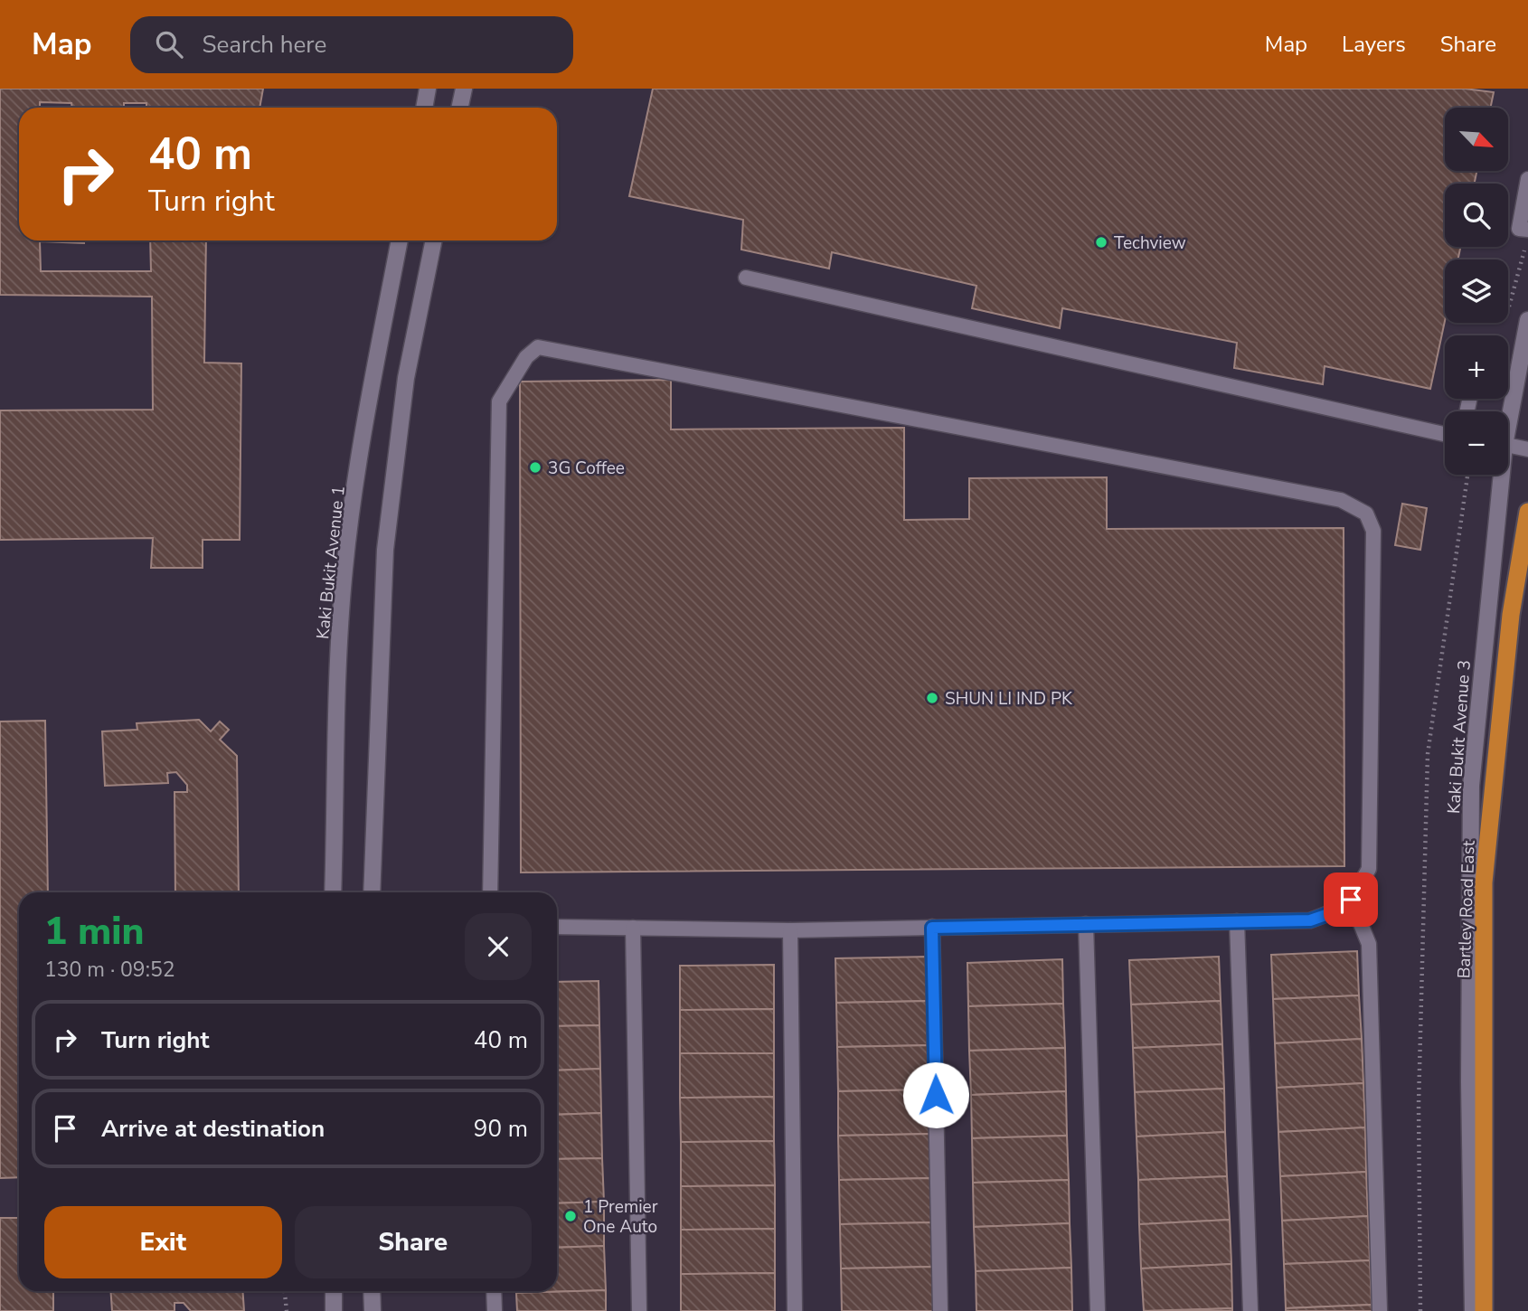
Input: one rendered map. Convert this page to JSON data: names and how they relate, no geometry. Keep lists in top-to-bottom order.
{
  "streets": {
    "highway": ["Bartley Road East"],
    "main road": ["Kaki Bukit Avenue 1", "Kaki Bukit Avenue 3"]
  },
  "places": [
    "Techview",
    "3G Coffee",
    "SHUN LI IND PK",
    "1 Premier One Auto"
  ],
  "north": "bottom right",
  "page": {
    "header": "Map",
    "search": "Search here",
    "nav": ["Map", "Layers", "Share"],
    "map_buttons": ["+", "−"],
    "turn": ["40 m", "Turn right"],
    "heading": ["1 min", "130 m · 09:52"],
    "list": [
      {
        "name": "Turn right",
        "value": "40 m"
      },
      {
        "name": "Arrive at destination",
        "value": "90 m"
      }
    ],
    "buttons": ["Exit", "Share"]
  }
}
